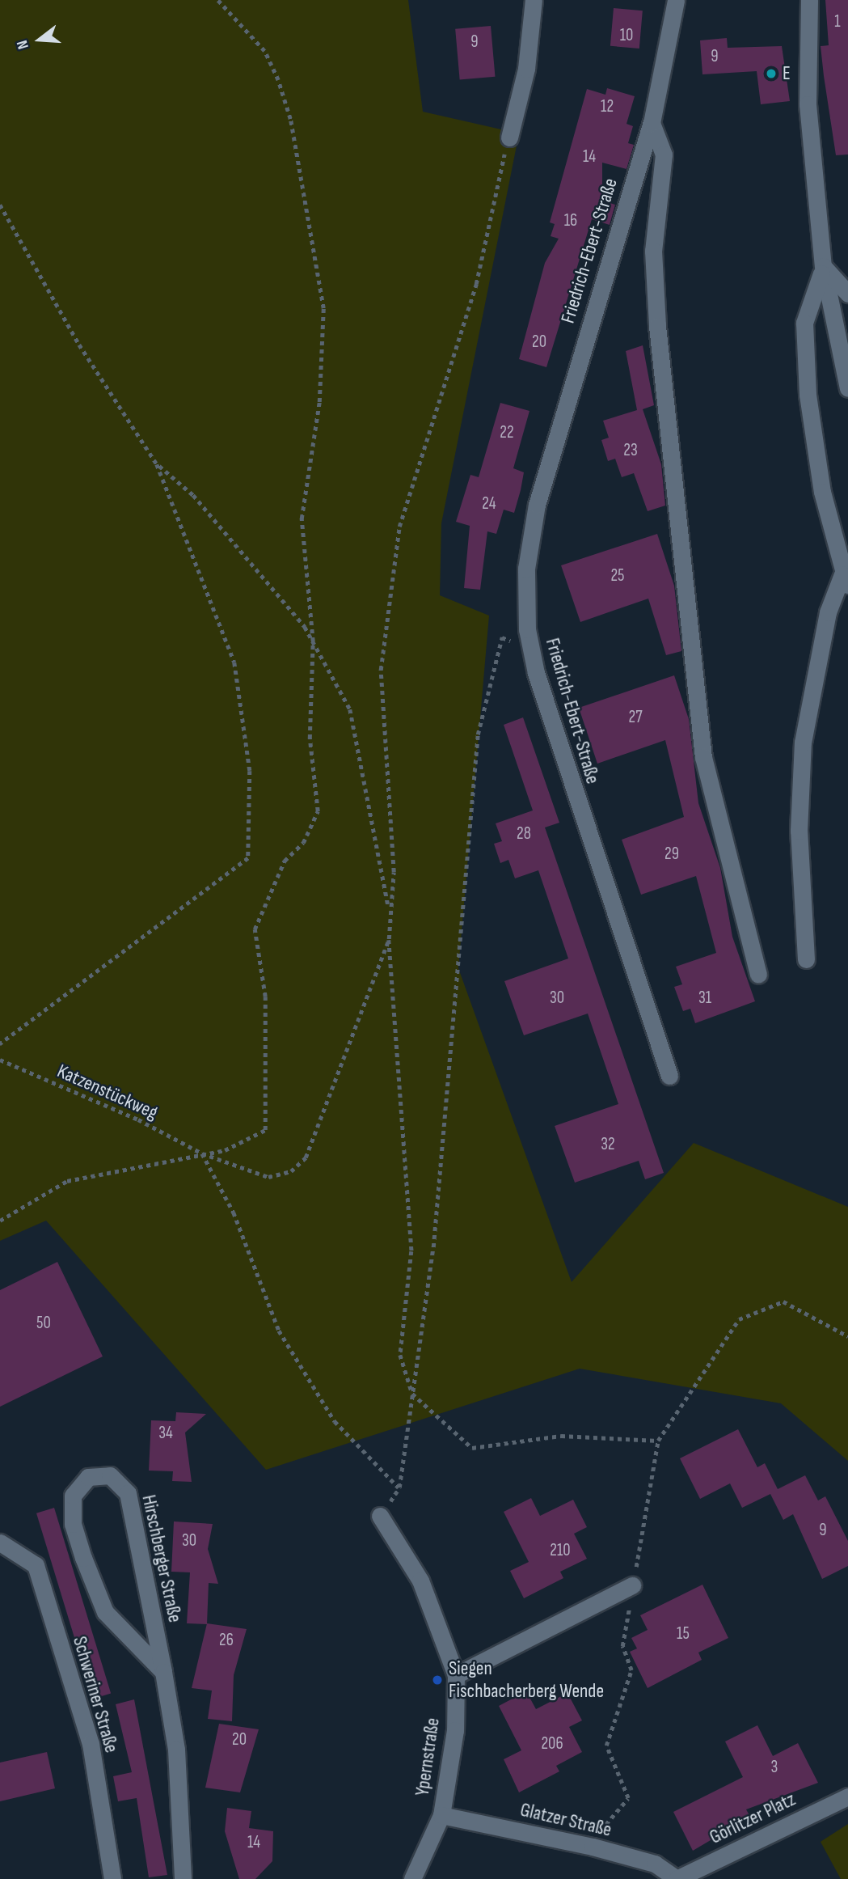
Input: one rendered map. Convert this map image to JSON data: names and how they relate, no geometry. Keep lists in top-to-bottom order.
{
  "streets": {
    "street": [
      "Friedrich-Ebert-Straße",
      "Hirschberger Straße",
      "Schweriner Straße",
      "Ypernstraße",
      "Görlitzer Platz",
      "Glatzer Straße"
    ],
    "path": ["Katzenstückweg"]
  },
  "crossings": [
    ["Ypernstraße", "Glatzer Straße"],
    ["Görlitzer Platz", "Glatzer Straße"]
  ],
  "places": ["E", "Siegen Fischbacherberg Wende"],
  "house_numbers": [
    "1",
    "10",
    "9",
    "9",
    "12",
    "14",
    "16",
    "20",
    "22",
    "23",
    "24",
    "25",
    "27",
    "28",
    "29",
    "30",
    "31",
    "32",
    "50",
    "34",
    "9",
    "30",
    "210",
    "15",
    "26",
    "20",
    "206",
    "3",
    "14"
  ],
  "north": "left"
}
